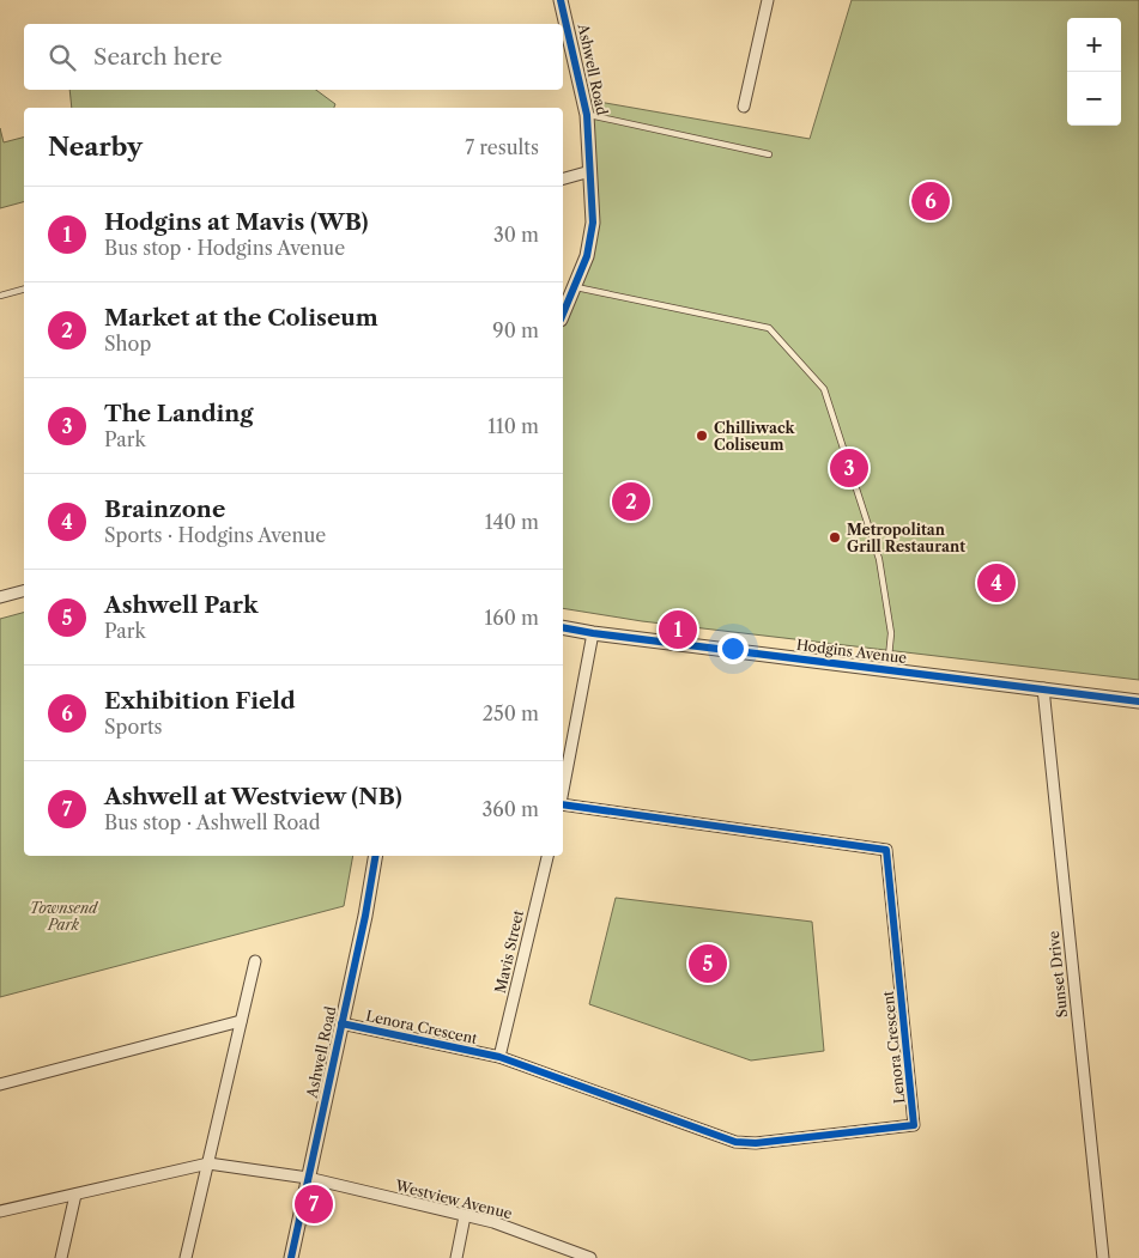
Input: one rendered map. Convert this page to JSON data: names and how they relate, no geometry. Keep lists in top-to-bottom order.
{
  "streets": {
    "street": [
      "Ashwell Road",
      "Hodgins Avenue",
      "Mavis Street",
      "Sunset Drive",
      "Lenora Crescent",
      "Westview Avenue"
    ]
  },
  "crossings": [
    ["Ashwell Road", "Lenora Crescent"],
    ["Ashwell Road", "Westview Avenue"],
    ["Hodgins Avenue", "Sunset Drive"],
    ["Mavis Street", "Lenora Crescent"]
  ],
  "parks": ["Townsend Park"],
  "places": ["Chilliwack Coliseum", "Metropolitan Grill Restaurant"],
  "page": {
    "map_buttons": ["+", "−"],
    "search": "Search here",
    "heading": ["Nearby", "7 results"],
    "pins": [
      "6",
      "3",
      "2",
      "4",
      "1",
      "5",
      "7"
    ],
    "list": [
      {
        "mark": "1",
        "name": "Hodgins at Mavis (WB)",
        "note": "Bus stop · Hodgins Avenue",
        "value": "30 m"
      },
      {
        "mark": "2",
        "name": "Market at the Coliseum",
        "note": "Shop",
        "value": "90 m"
      },
      {
        "mark": "3",
        "name": "The Landing",
        "note": "Park",
        "value": "110 m"
      },
      {
        "mark": "4",
        "name": "Brainzone",
        "note": "Sports · Hodgins Avenue",
        "value": "140 m"
      },
      {
        "mark": "5",
        "name": "Ashwell Park",
        "note": "Park",
        "value": "160 m"
      },
      {
        "mark": "6",
        "name": "Exhibition Field",
        "note": "Sports",
        "value": "250 m"
      },
      {
        "mark": "7",
        "name": "Ashwell at Westview (NB)",
        "note": "Bus stop · Ashwell Road",
        "value": "360 m"
      }
    ]
  }
}
